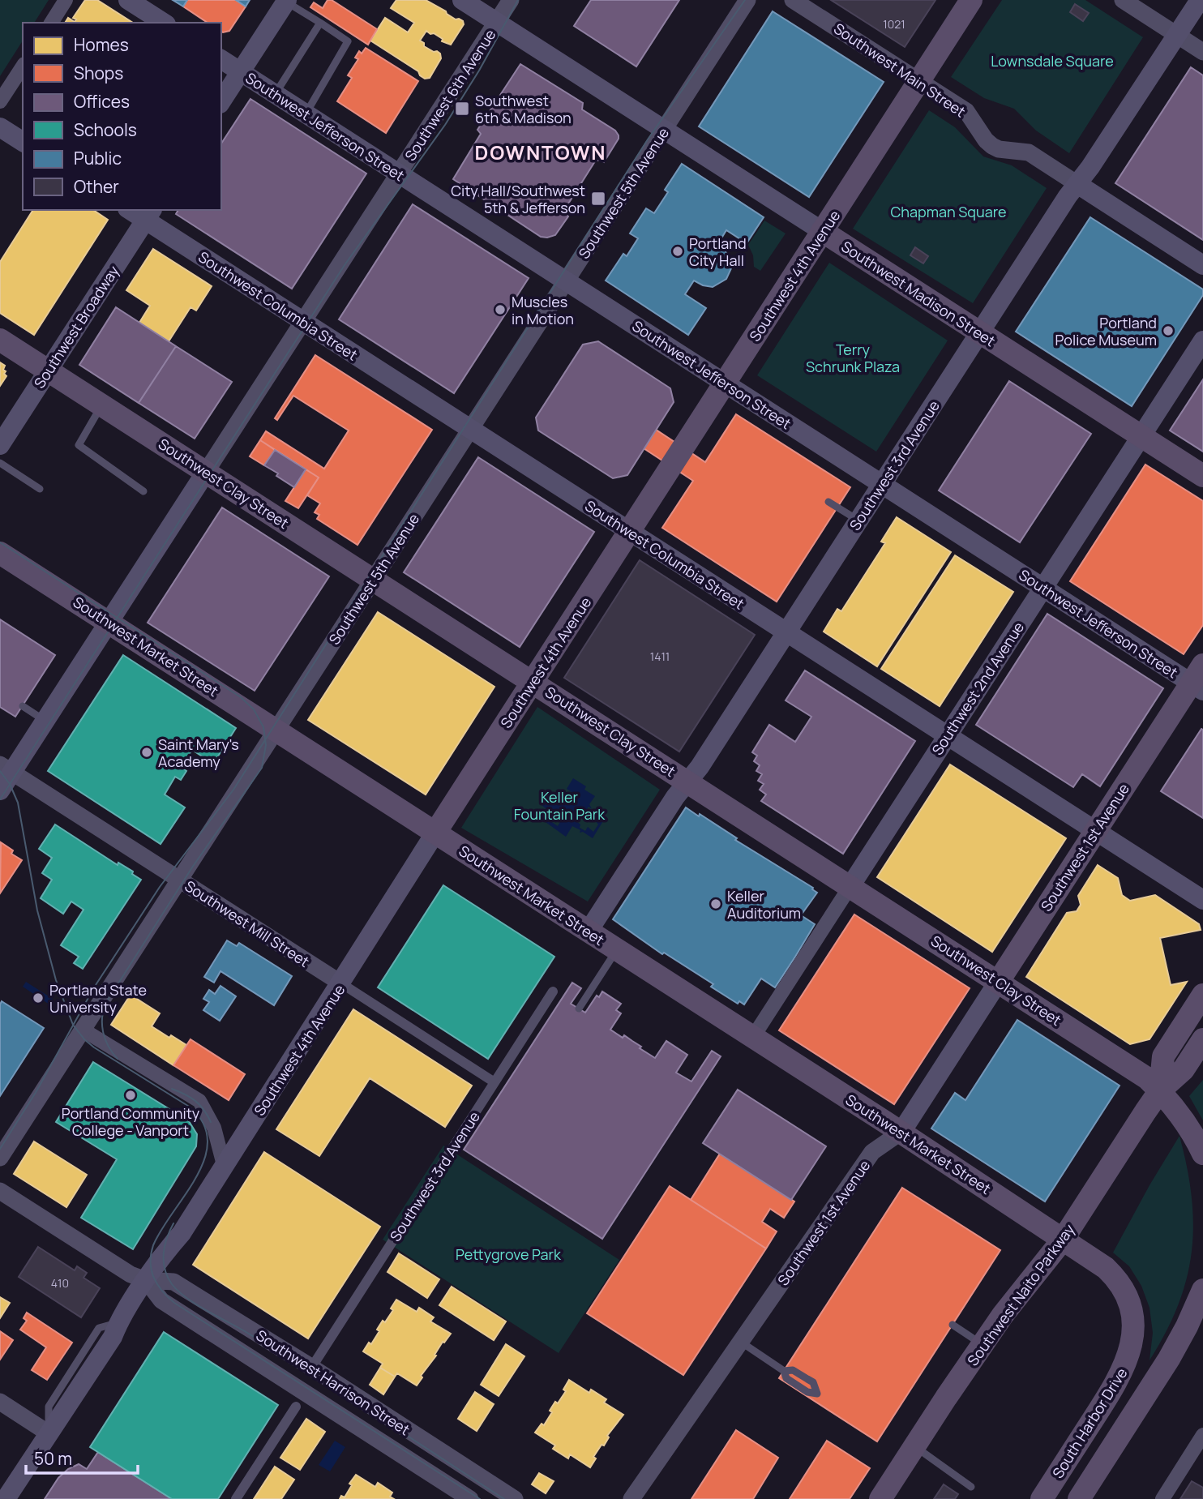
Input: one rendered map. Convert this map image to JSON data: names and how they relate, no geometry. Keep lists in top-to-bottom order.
{
  "streets": {
    "main road": [
      "Southwest Main Street",
      "Southwest 6th Avenue",
      "Southwest Jefferson Street",
      "Southwest 4th Avenue",
      "Southwest Madison Street",
      "Southwest Columbia Street",
      "Southwest Broadway",
      "Southwest 3rd Avenue",
      "Southwest Clay Street",
      "Southwest Market Street",
      "Southwest 2nd Avenue",
      "Southwest 1st Avenue",
      "Southwest Naito Parkway",
      "South Harbor Drive"
    ],
    "street": ["Southwest 5th Avenue", "Southwest Mill Street", "Southwest Harrison Street"]
  },
  "crossings": [
    ["Southwest Main Street", "Southwest 4th Avenue"],
    ["Southwest Main Street", "Southwest 3rd Avenue"],
    ["Southwest 6th Avenue", "Southwest Jefferson Street"],
    ["Southwest 6th Avenue", "Southwest Madison Street"],
    ["Southwest 6th Avenue", "Southwest Columbia Street"],
    ["Southwest 6th Avenue", "Southwest Clay Street"],
    ["Southwest 6th Avenue", "Southwest Market Street"],
    ["Southwest 6th Avenue", "Southwest Mill Street"],
    ["Southwest Jefferson Street", "Southwest 5th Avenue"],
    ["Southwest Jefferson Street", "Southwest 4th Avenue"],
    ["Southwest Jefferson Street", "Southwest 3rd Avenue"],
    ["Southwest Jefferson Street", "Southwest 2nd Avenue"],
    ["Southwest Jefferson Street", "Southwest 1st Avenue"],
    ["Southwest 5th Avenue", "Southwest Madison Street"],
    ["Southwest 5th Avenue", "Southwest Columbia Street"],
    ["Southwest 5th Avenue", "Southwest Clay Street"],
    ["Southwest 5th Avenue", "Southwest Market Street"],
    ["Southwest 5th Avenue", "Southwest Mill Street"],
    ["Southwest 4th Avenue", "Southwest Madison Street"],
    ["Southwest 4th Avenue", "Southwest Columbia Street"],
    ["Southwest 4th Avenue", "Southwest Clay Street"],
    ["Southwest 4th Avenue", "Southwest Market Street"],
    ["Southwest 4th Avenue", "Southwest Mill Street"],
    ["Southwest 4th Avenue", "Southwest Harrison Street"],
    ["Southwest Madison Street", "Southwest 3rd Avenue"],
    ["Southwest Madison Street", "Southwest 2nd Avenue"],
    ["Southwest Columbia Street", "Southwest Broadway"],
    ["Southwest Columbia Street", "Southwest 3rd Avenue"],
    ["Southwest Columbia Street", "Southwest 2nd Avenue"],
    ["Southwest Columbia Street", "Southwest 1st Avenue"],
    ["Southwest Broadway", "Southwest Clay Street"],
    ["Southwest 3rd Avenue", "Southwest Clay Street"],
    ["Southwest 3rd Avenue", "Southwest Market Street"],
    ["Southwest 3rd Avenue", "Southwest Mill Street"],
    ["Southwest Clay Street", "Southwest 2nd Avenue"],
    ["Southwest Clay Street", "Southwest 1st Avenue"],
    ["Southwest Clay Street", "Southwest Naito Parkway"],
    ["Southwest Market Street", "Southwest 2nd Avenue"],
    ["Southwest Market Street", "Southwest 1st Avenue"],
    ["Southwest Market Street", "Southwest Naito Parkway"],
    ["Southwest Market Street", "South Harbor Drive"],
    ["Southwest Naito Parkway", "South Harbor Drive"]
  ],
  "districts": ["DOWNTOWN"],
  "parks": [
    "Lownsdale Square",
    "Chapman Square",
    "Terry Schrunk Plaza",
    "Keller Fountain Park",
    "Pettygrove Park"
  ],
  "places": {
    "transit": ["Southwest 6th & Madison", "City Hall/Southwest 5th & Jefferson"],
    "other": [
      "Portland City Hall",
      "Muscles in Motion",
      "Portland Police Museum",
      "Saint Mary's Academy",
      "Keller Auditorium",
      "Portland State University",
      "Portland Community College - Vanport"
    ]
  },
  "house_numbers": ["1021", "1411", "410"],
  "legend": [
    "Homes",
    "Shops",
    "Offices",
    "Schools",
    "Public",
    "Other"
  ],
  "scale_bar": "50 m"
}
